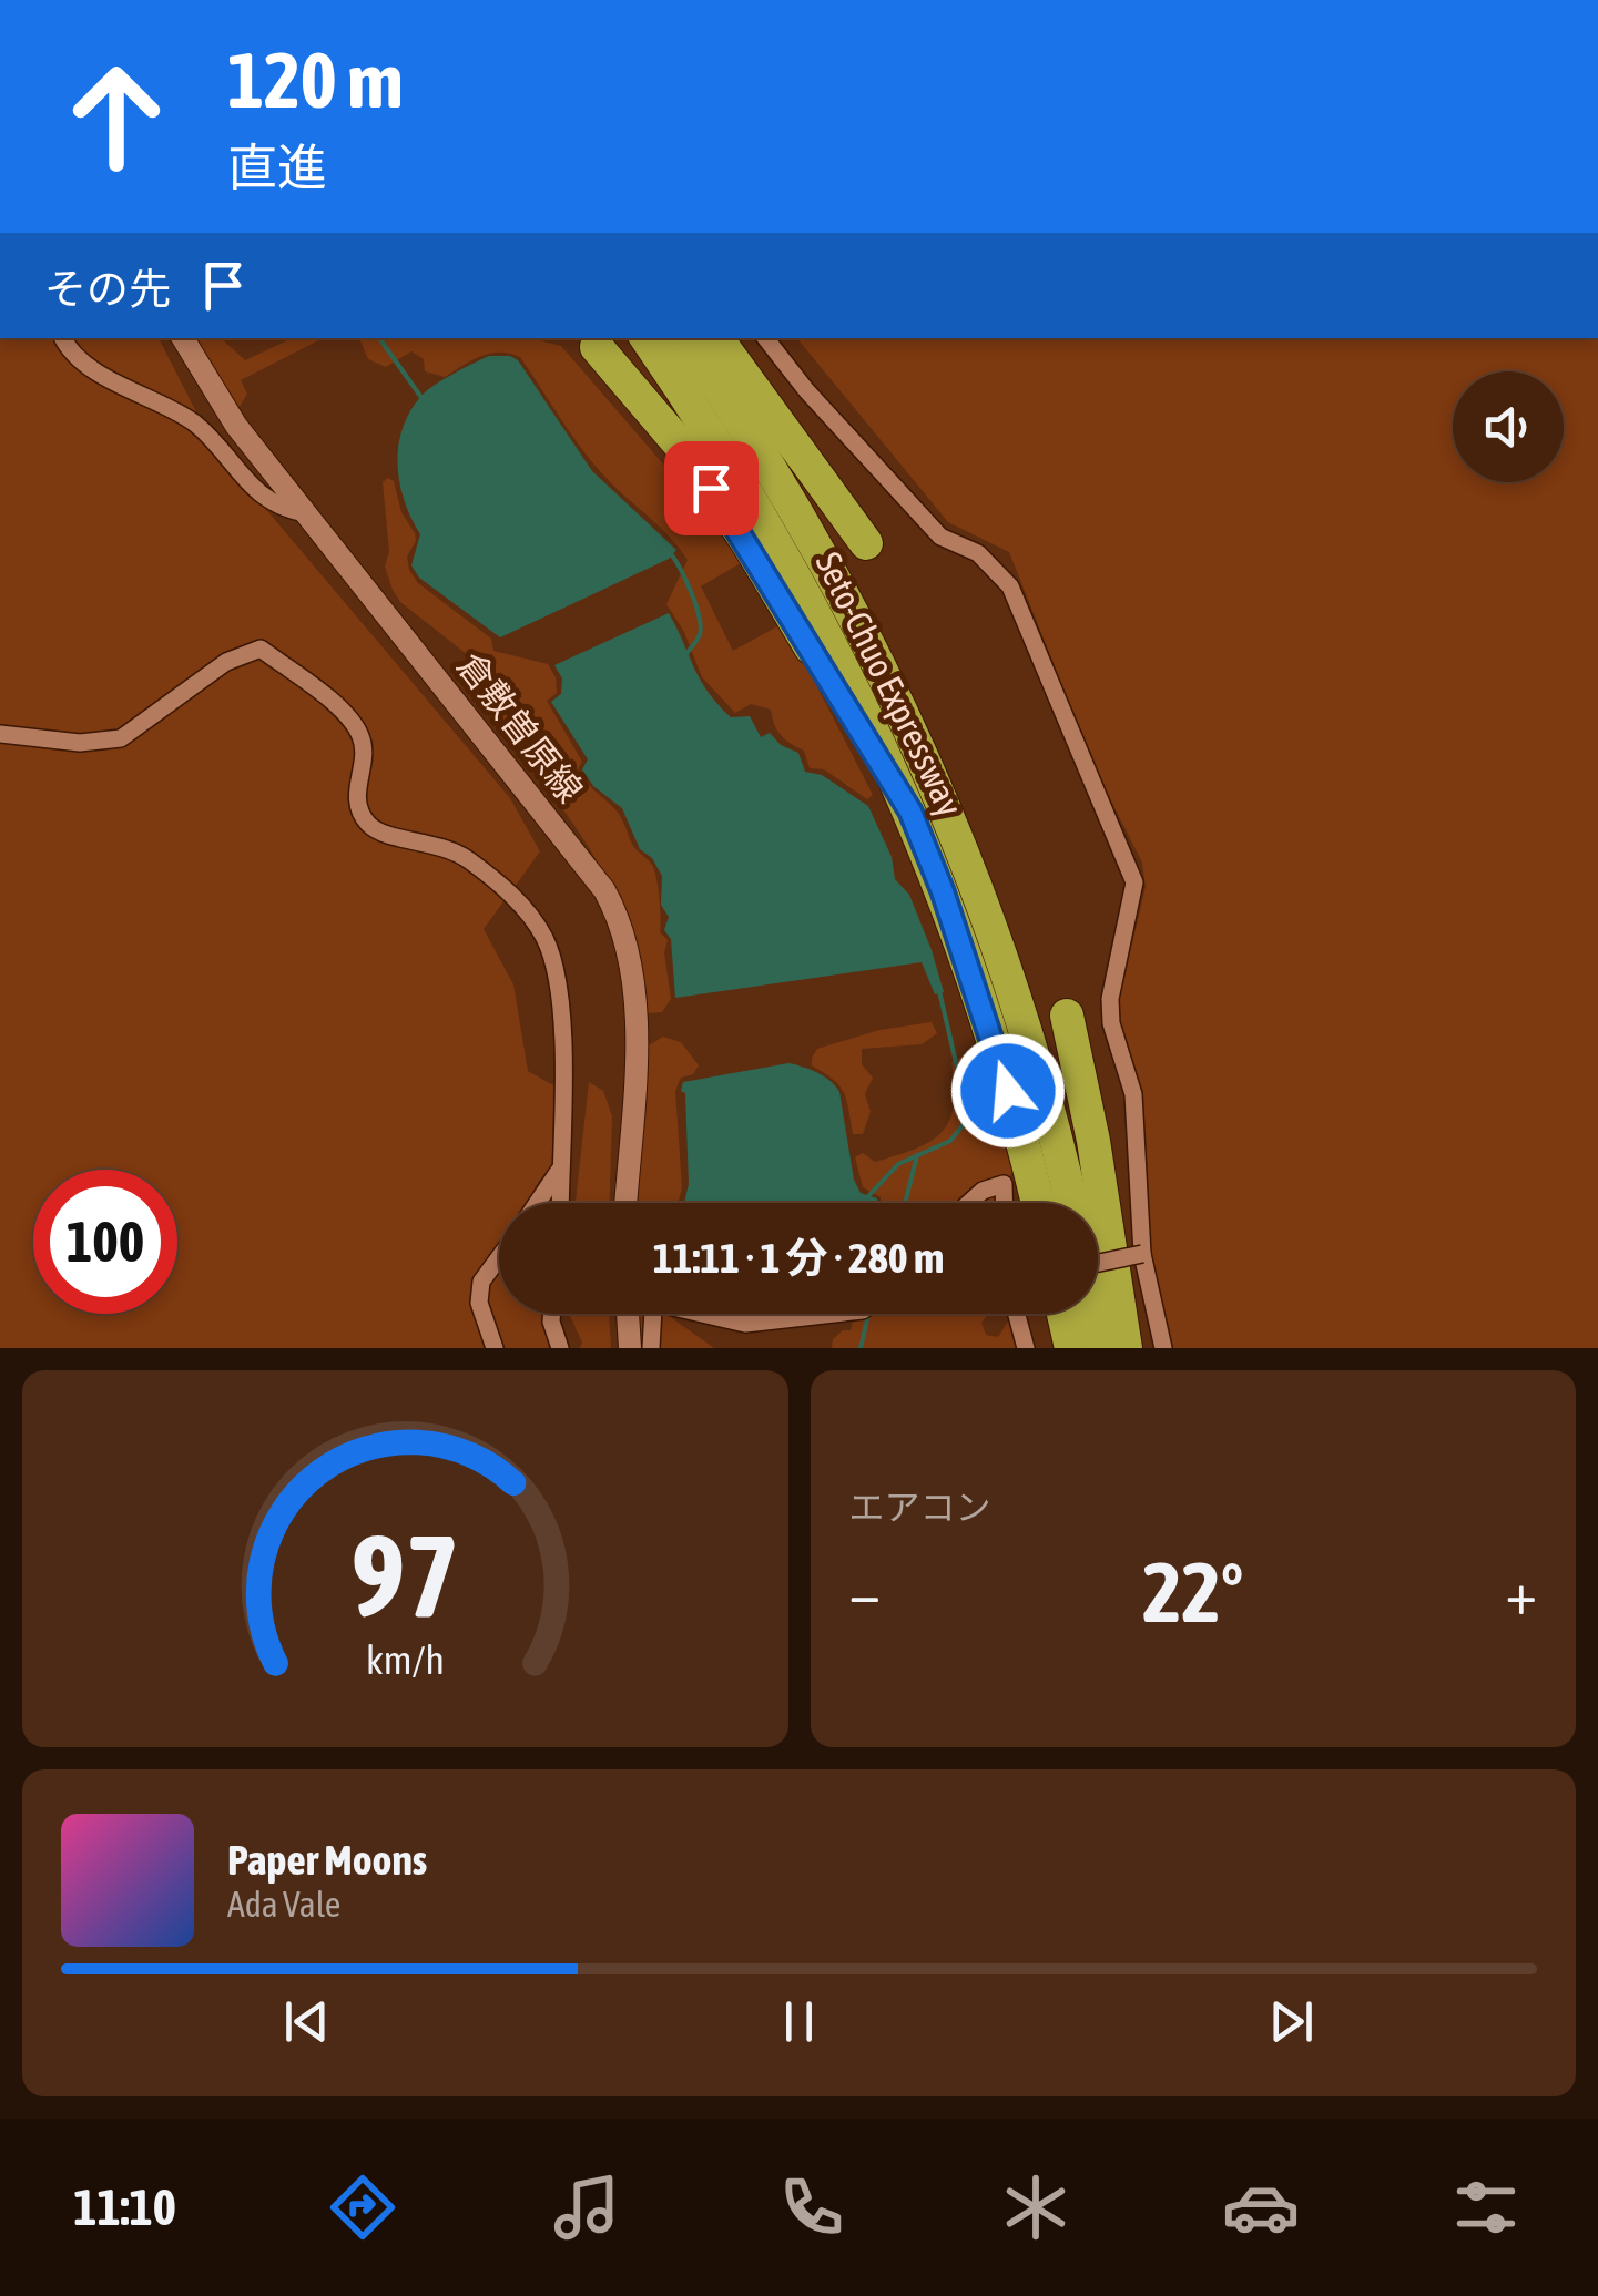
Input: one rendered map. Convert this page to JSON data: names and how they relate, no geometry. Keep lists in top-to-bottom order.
{
  "streets": {
    "highway": ["Seto-Chuo Expressway"],
    "street": ["倉敷曽原線"]
  },
  "page": {
    "turn": ["120 m", "直進"],
    "then": "その先",
    "limit": "100",
    "trip": "11:11 · 1 分 · 280 m",
    "tile": "エアコン",
    "heat": ["−", "22°", "+"],
    "song": ["Paper Moons", "Ada Vale"],
    "tabs": "11:10",
    "gauge": ["97", "km/h"]
  }
}
